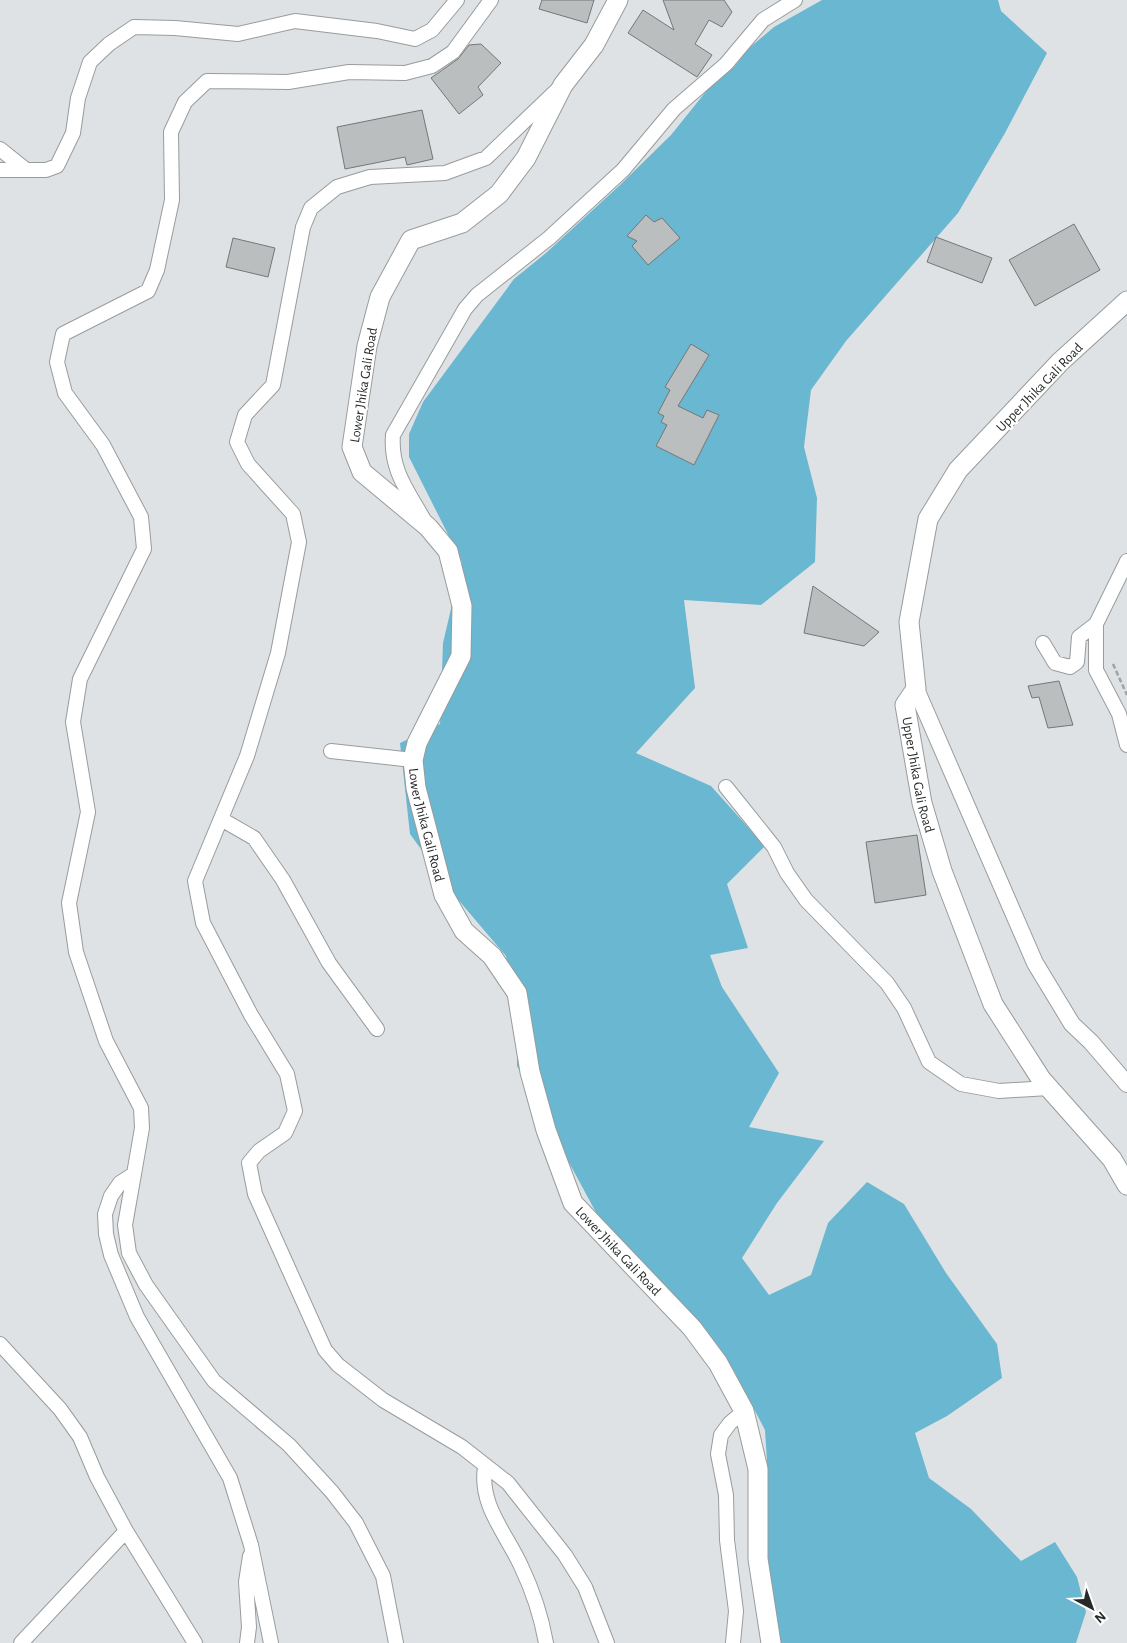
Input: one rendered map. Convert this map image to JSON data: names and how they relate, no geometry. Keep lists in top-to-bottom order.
{
  "streets": {
    "main road": ["Lower Jhika Gali Road", "Upper Jhika Gali Road"]
  },
  "north": "bottom right"
}
